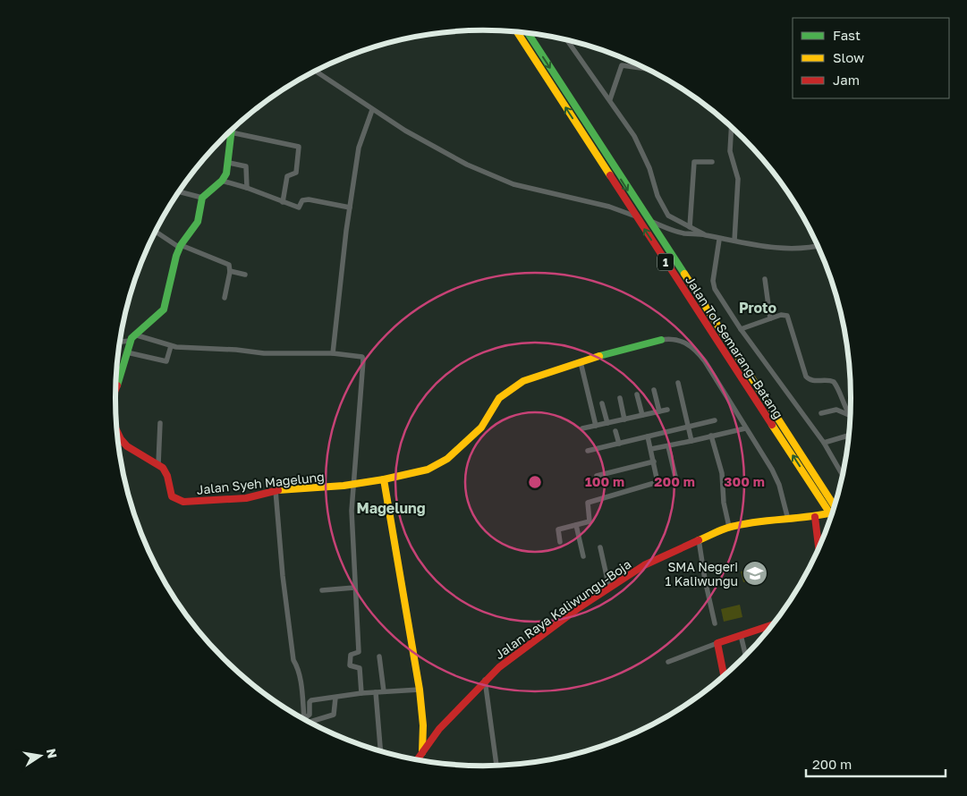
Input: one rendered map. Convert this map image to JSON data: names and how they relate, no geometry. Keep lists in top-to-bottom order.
{
  "streets": {
    "main road": [
      "1",
      "Jalan Tol Semarang–Batang",
      "Jalan Syeh Magelung",
      "Jalan Raya Kaliwungu-Boja"
    ]
  },
  "districts": ["Proto", "Magelung"],
  "places": {
    "school or university": ["SMA Negeri 1 Kaliwungu"]
  },
  "legend": ["Fast", "Slow", "Jam"],
  "scale_bar": "200 m",
  "north": "right",
  "rings": ["100 m", "200 m", "300 m"]
}
